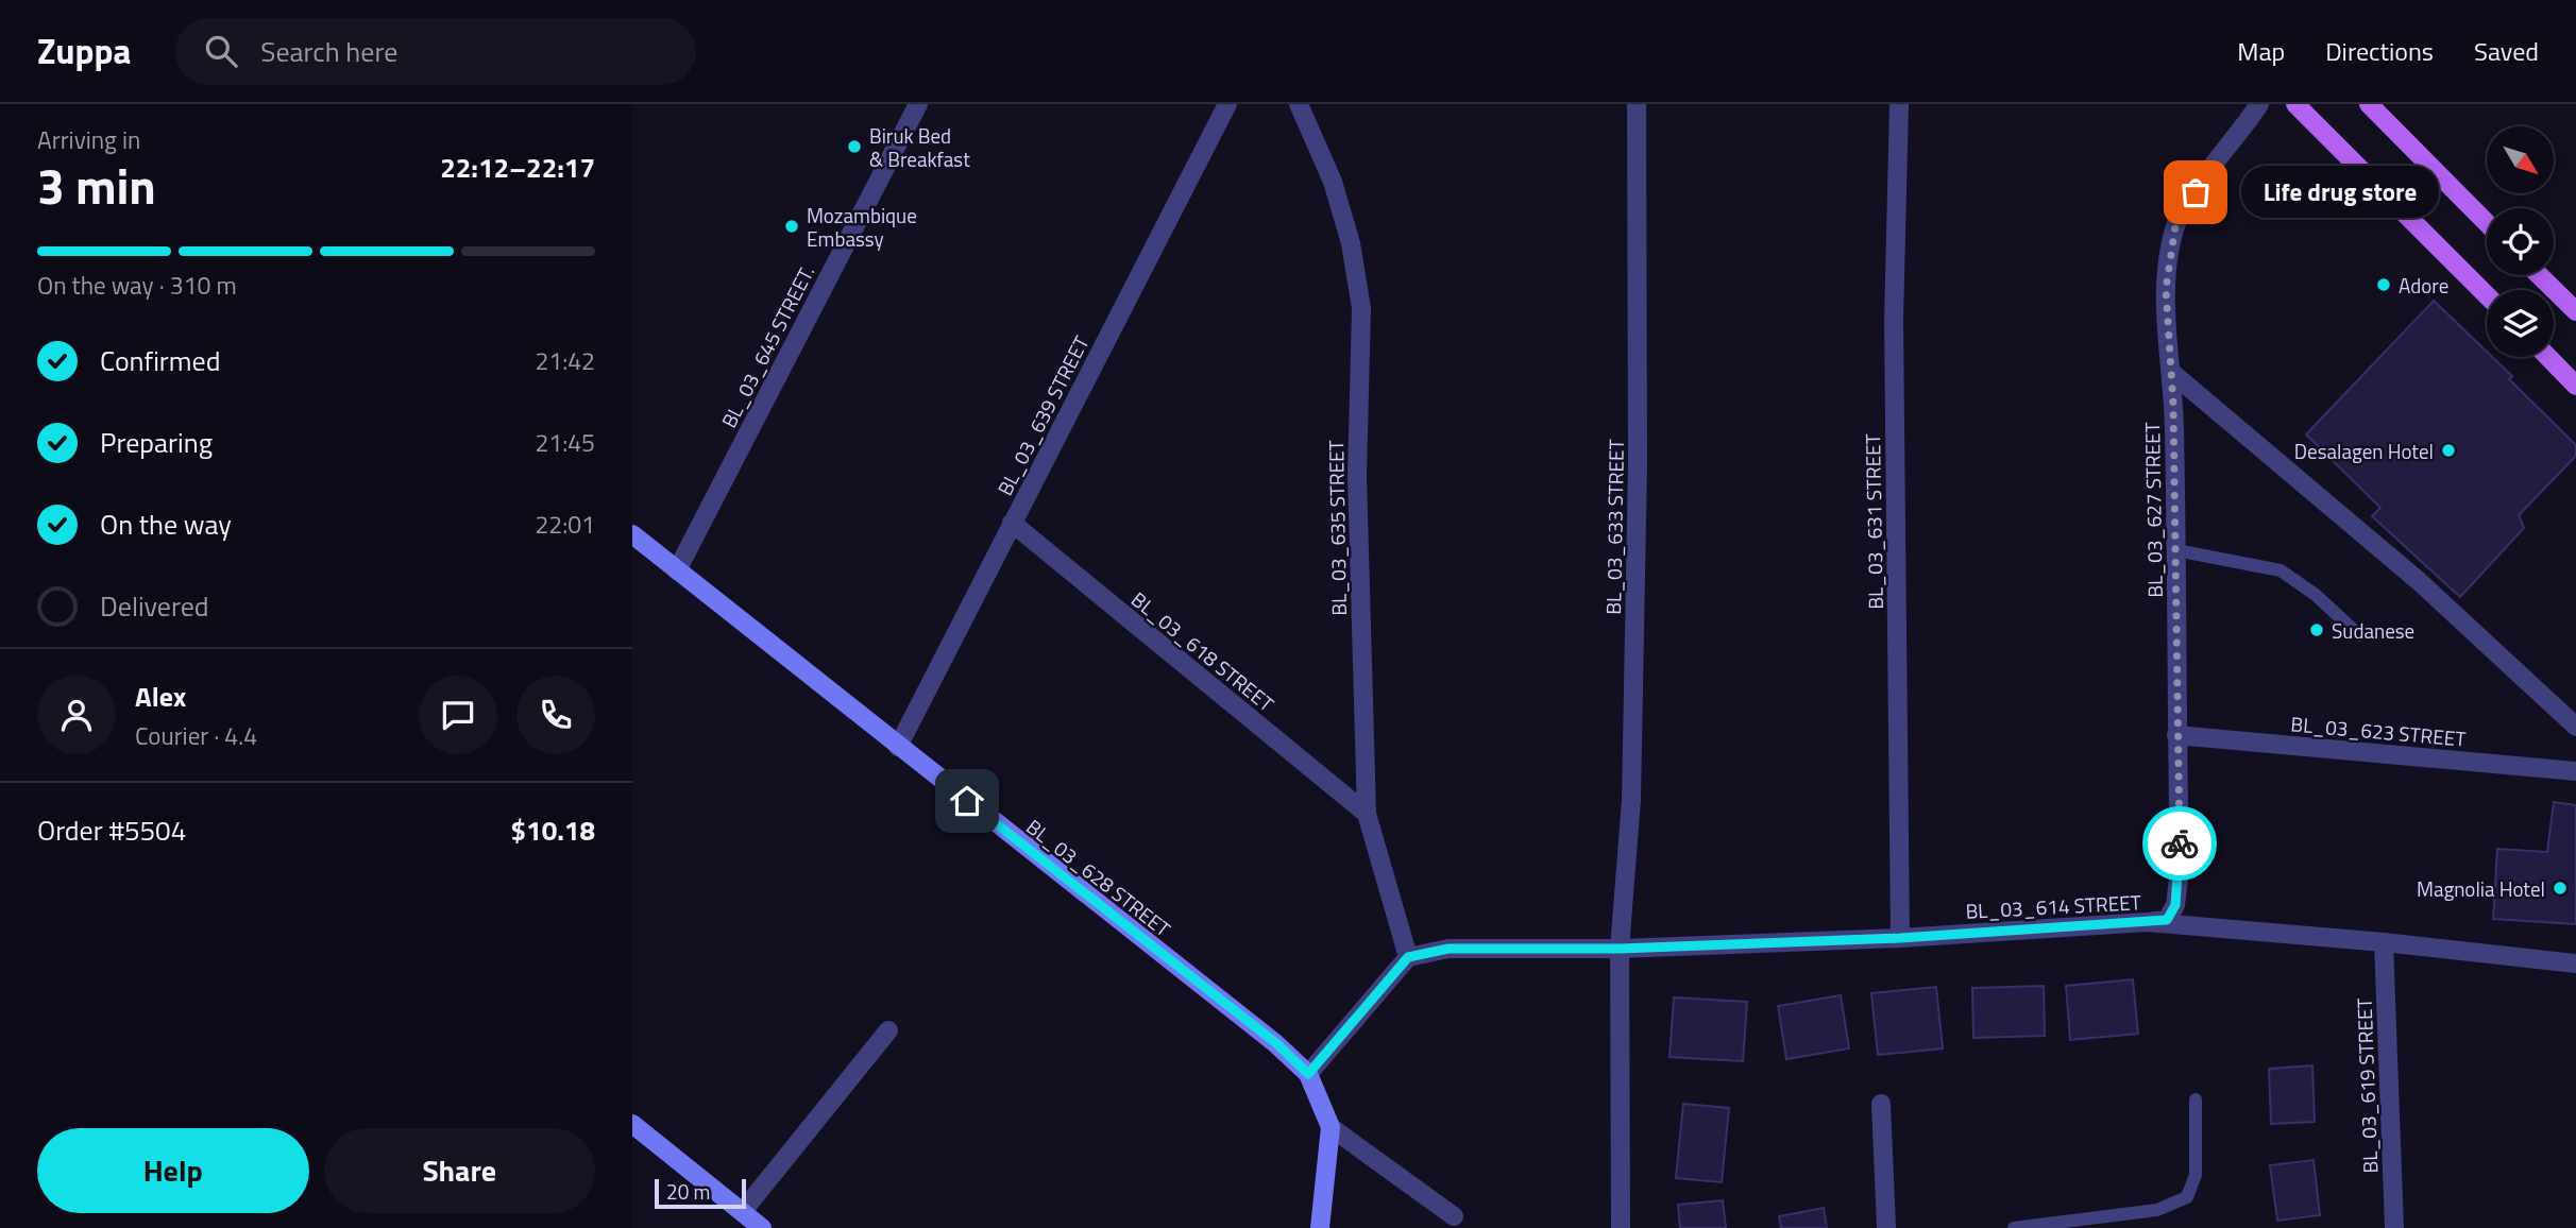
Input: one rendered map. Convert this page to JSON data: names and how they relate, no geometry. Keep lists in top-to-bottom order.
{
  "streets": {
    "street": [
      "BL_03_645 STREET.",
      "BL_03_639 STREET",
      "BL_03_627 STREET",
      "BL_03_631 STREET",
      "BL_03_633 STREET",
      "BL_03_635 STREET",
      "BL_03_618 STREET",
      "BL_03_623 STREET",
      "BL_03_628 STREET",
      "BL_03_614 STREET",
      "BL_03_619 STREET"
    ]
  },
  "crossings": [
    ["BL_03_645 STREET.", "BL_03_628 STREET"],
    ["BL_03_639 STREET", "BL_03_618 STREET"],
    ["BL_03_639 STREET", "BL_03_628 STREET"],
    ["BL_03_627 STREET", "BL_03_623 STREET"],
    ["BL_03_627 STREET", "BL_03_614 STREET"],
    ["BL_03_631 STREET", "BL_03_614 STREET"],
    ["BL_03_633 STREET", "BL_03_614 STREET"],
    ["BL_03_635 STREET", "BL_03_618 STREET"],
    ["BL_03_614 STREET", "BL_03_619 STREET"]
  ],
  "places": [
    "Biruk Bed & Breakfast",
    "Life drug store",
    "Mozambique Embassy",
    "Adore",
    "Desalagen Hotel",
    "Sudanese",
    "Magnolia Hotel"
  ],
  "scale_bar": "20 m",
  "north": "bottom right",
  "page": {
    "header": "Zuppa",
    "search": "Search here",
    "nav": ["Map", "Directions", "Saved"],
    "heading": ["3 min", "Arriving in", "22:12–22:17"],
    "panel": [
      "Alex",
      "Courier · 4.4",
      "Order #5504",
      "$10.18"
    ],
    "bubble": "Life drug store",
    "bar": "On the way · 310 m",
    "list": [
      ["Confirmed", "21:42"],
      ["Preparing", "21:45"],
      ["On the way", "22:01"],
      "Delivered"
    ],
    "buttons": ["Help", "Share"],
    "scale": "20 m"
  }
}
